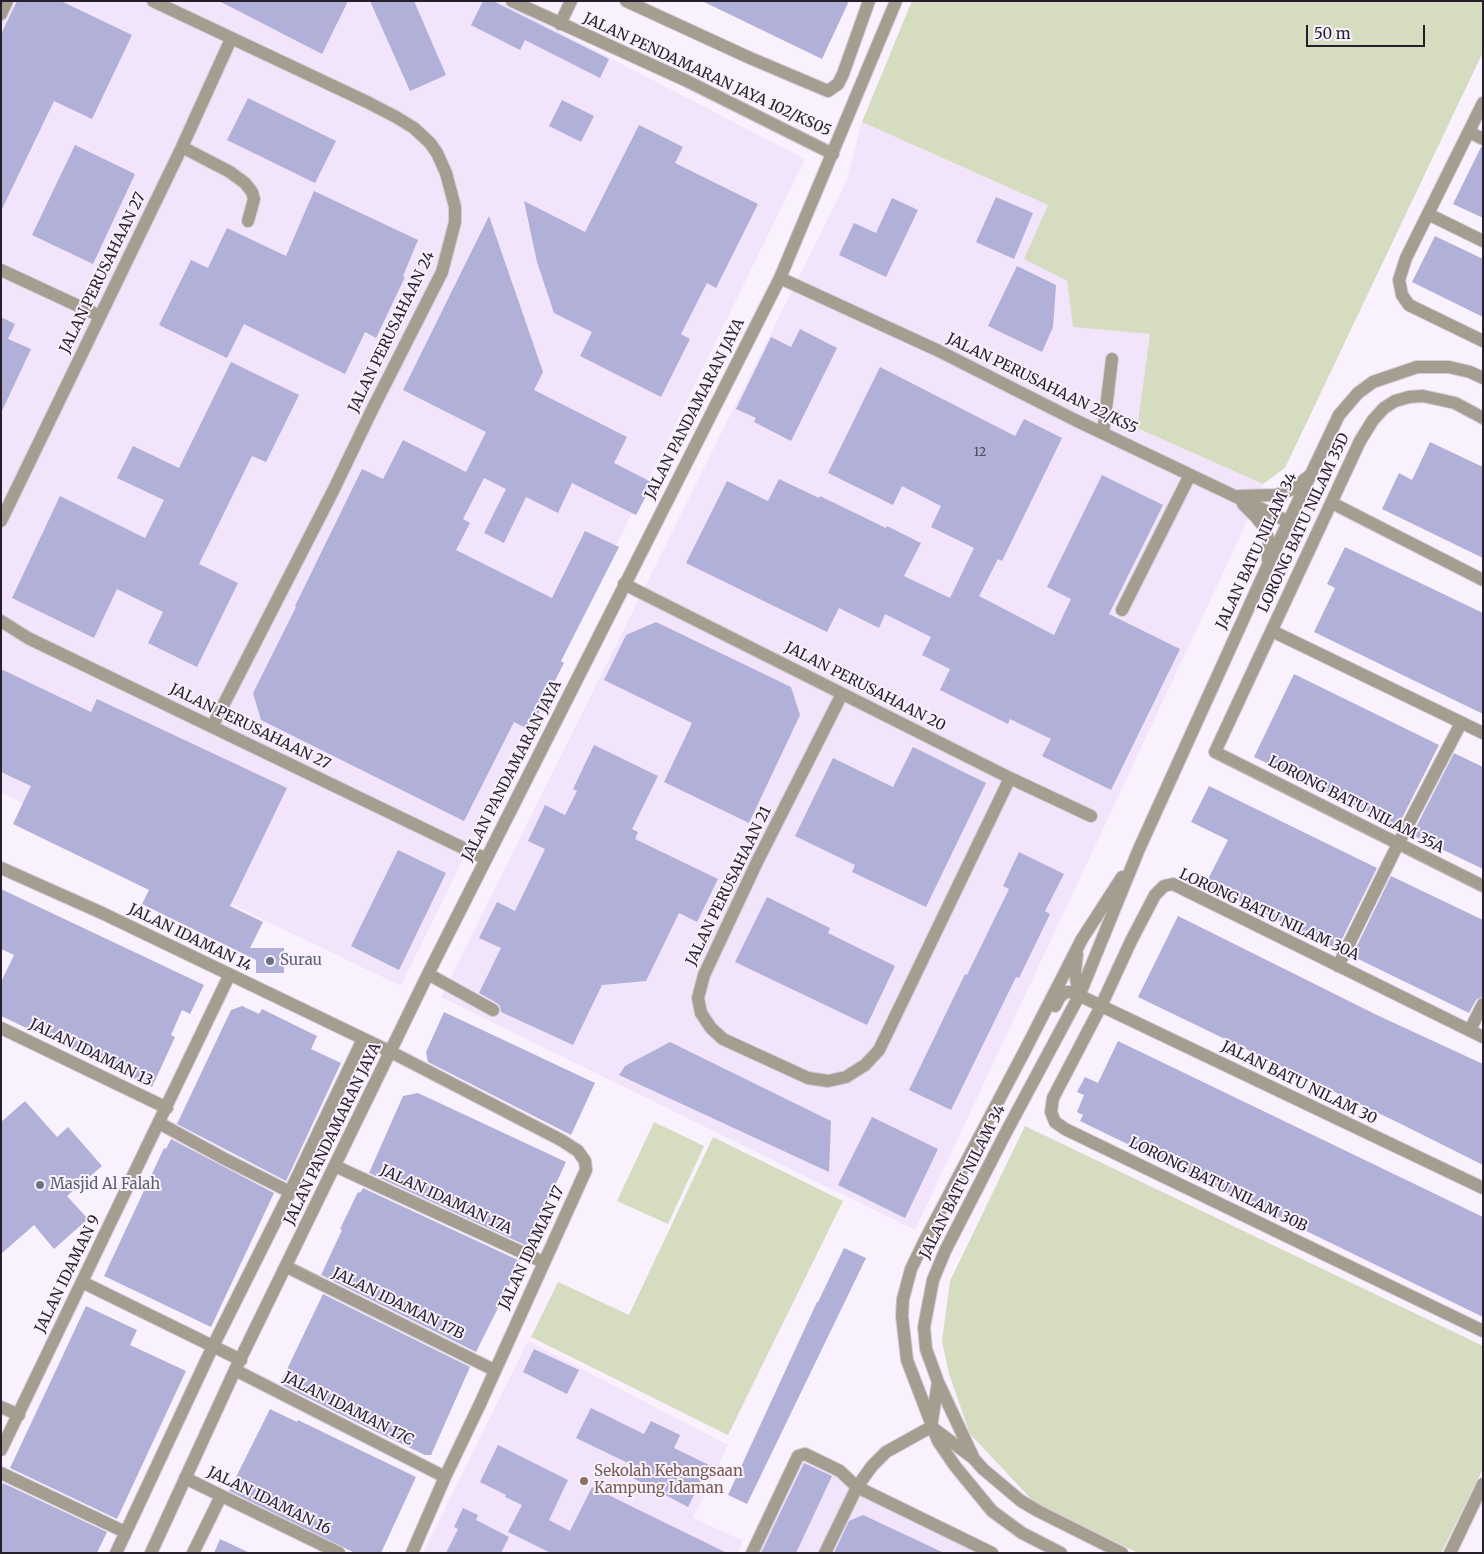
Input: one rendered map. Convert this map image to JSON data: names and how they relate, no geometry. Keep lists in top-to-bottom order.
{
  "streets": {
    "street": [
      "JALAN PENDAMARAN JAYA 102/KS05",
      "JALAN PERUSAHAAN 27",
      "JALAN PERUSAHAAN 24",
      "JALAN PERUSAHAAN 22/KS5",
      "JALAN PANDAMARAN JAYA",
      "LORONG BATU NILAM 35D",
      "JALAN BATU NILAM 34",
      "JALAN PERUSAHAAN 20",
      "LORONG BATU NILAM 35A",
      "JALAN PERUSAHAAN 21",
      "LORONG BATU NILAM 30A",
      "JALAN IDAMAN 14",
      "JALAN IDAMAN 13",
      "JALAN BATU NILAM 30",
      "LORONG BATU NILAM 30B",
      "JALAN IDAMAN 17A",
      "JALAN IDAMAN 17",
      "JALAN IDAMAN 9",
      "JALAN IDAMAN 17B",
      "JALAN IDAMAN 17C",
      "JALAN IDAMAN 16"
    ]
  },
  "crossings": [
    ["JALAN PENDAMARAN JAYA 102/KS05", "JALAN PANDAMARAN JAYA"],
    ["JALAN PERUSAHAAN 27", "JALAN PERUSAHAAN 24"],
    ["JALAN PERUSAHAAN 27", "JALAN PANDAMARAN JAYA"],
    ["JALAN PERUSAHAAN 22/KS5", "JALAN PANDAMARAN JAYA"],
    ["JALAN PERUSAHAAN 22/KS5", "JALAN BATU NILAM 34"],
    ["JALAN PANDAMARAN JAYA", "JALAN PERUSAHAAN 20"],
    ["JALAN PANDAMARAN JAYA", "JALAN IDAMAN 14"],
    ["JALAN PANDAMARAN JAYA", "JALAN IDAMAN 17A"],
    ["JALAN PANDAMARAN JAYA", "JALAN IDAMAN 17"],
    ["JALAN PANDAMARAN JAYA", "JALAN IDAMAN 17B"],
    ["JALAN PANDAMARAN JAYA", "JALAN IDAMAN 17C"],
    ["JALAN PANDAMARAN JAYA", "JALAN IDAMAN 16"],
    ["LORONG BATU NILAM 35D", "LORONG BATU NILAM 35A"],
    ["JALAN BATU NILAM 34", "JALAN BATU NILAM 30"],
    ["JALAN PERUSAHAAN 20", "JALAN PERUSAHAAN 21"],
    ["LORONG BATU NILAM 30A", "JALAN BATU NILAM 30"],
    ["LORONG BATU NILAM 30A", "LORONG BATU NILAM 30B"],
    ["JALAN IDAMAN 14", "JALAN IDAMAN 17"],
    ["JALAN IDAMAN 14", "JALAN IDAMAN 9"],
    ["JALAN IDAMAN 13", "JALAN IDAMAN 9"],
    ["JALAN BATU NILAM 30", "LORONG BATU NILAM 30B"],
    ["JALAN IDAMAN 17A", "JALAN IDAMAN 17"],
    ["JALAN IDAMAN 17", "JALAN IDAMAN 17B"],
    ["JALAN IDAMAN 17", "JALAN IDAMAN 17C"],
    ["JALAN IDAMAN 9", "JALAN IDAMAN 17C"]
  ],
  "places": ["Surau", "Masjid Al Falah", "Sekolah Kebangsaan Kampung Idaman"],
  "house_numbers": ["12"],
  "scale_bar": "50 m"
}
